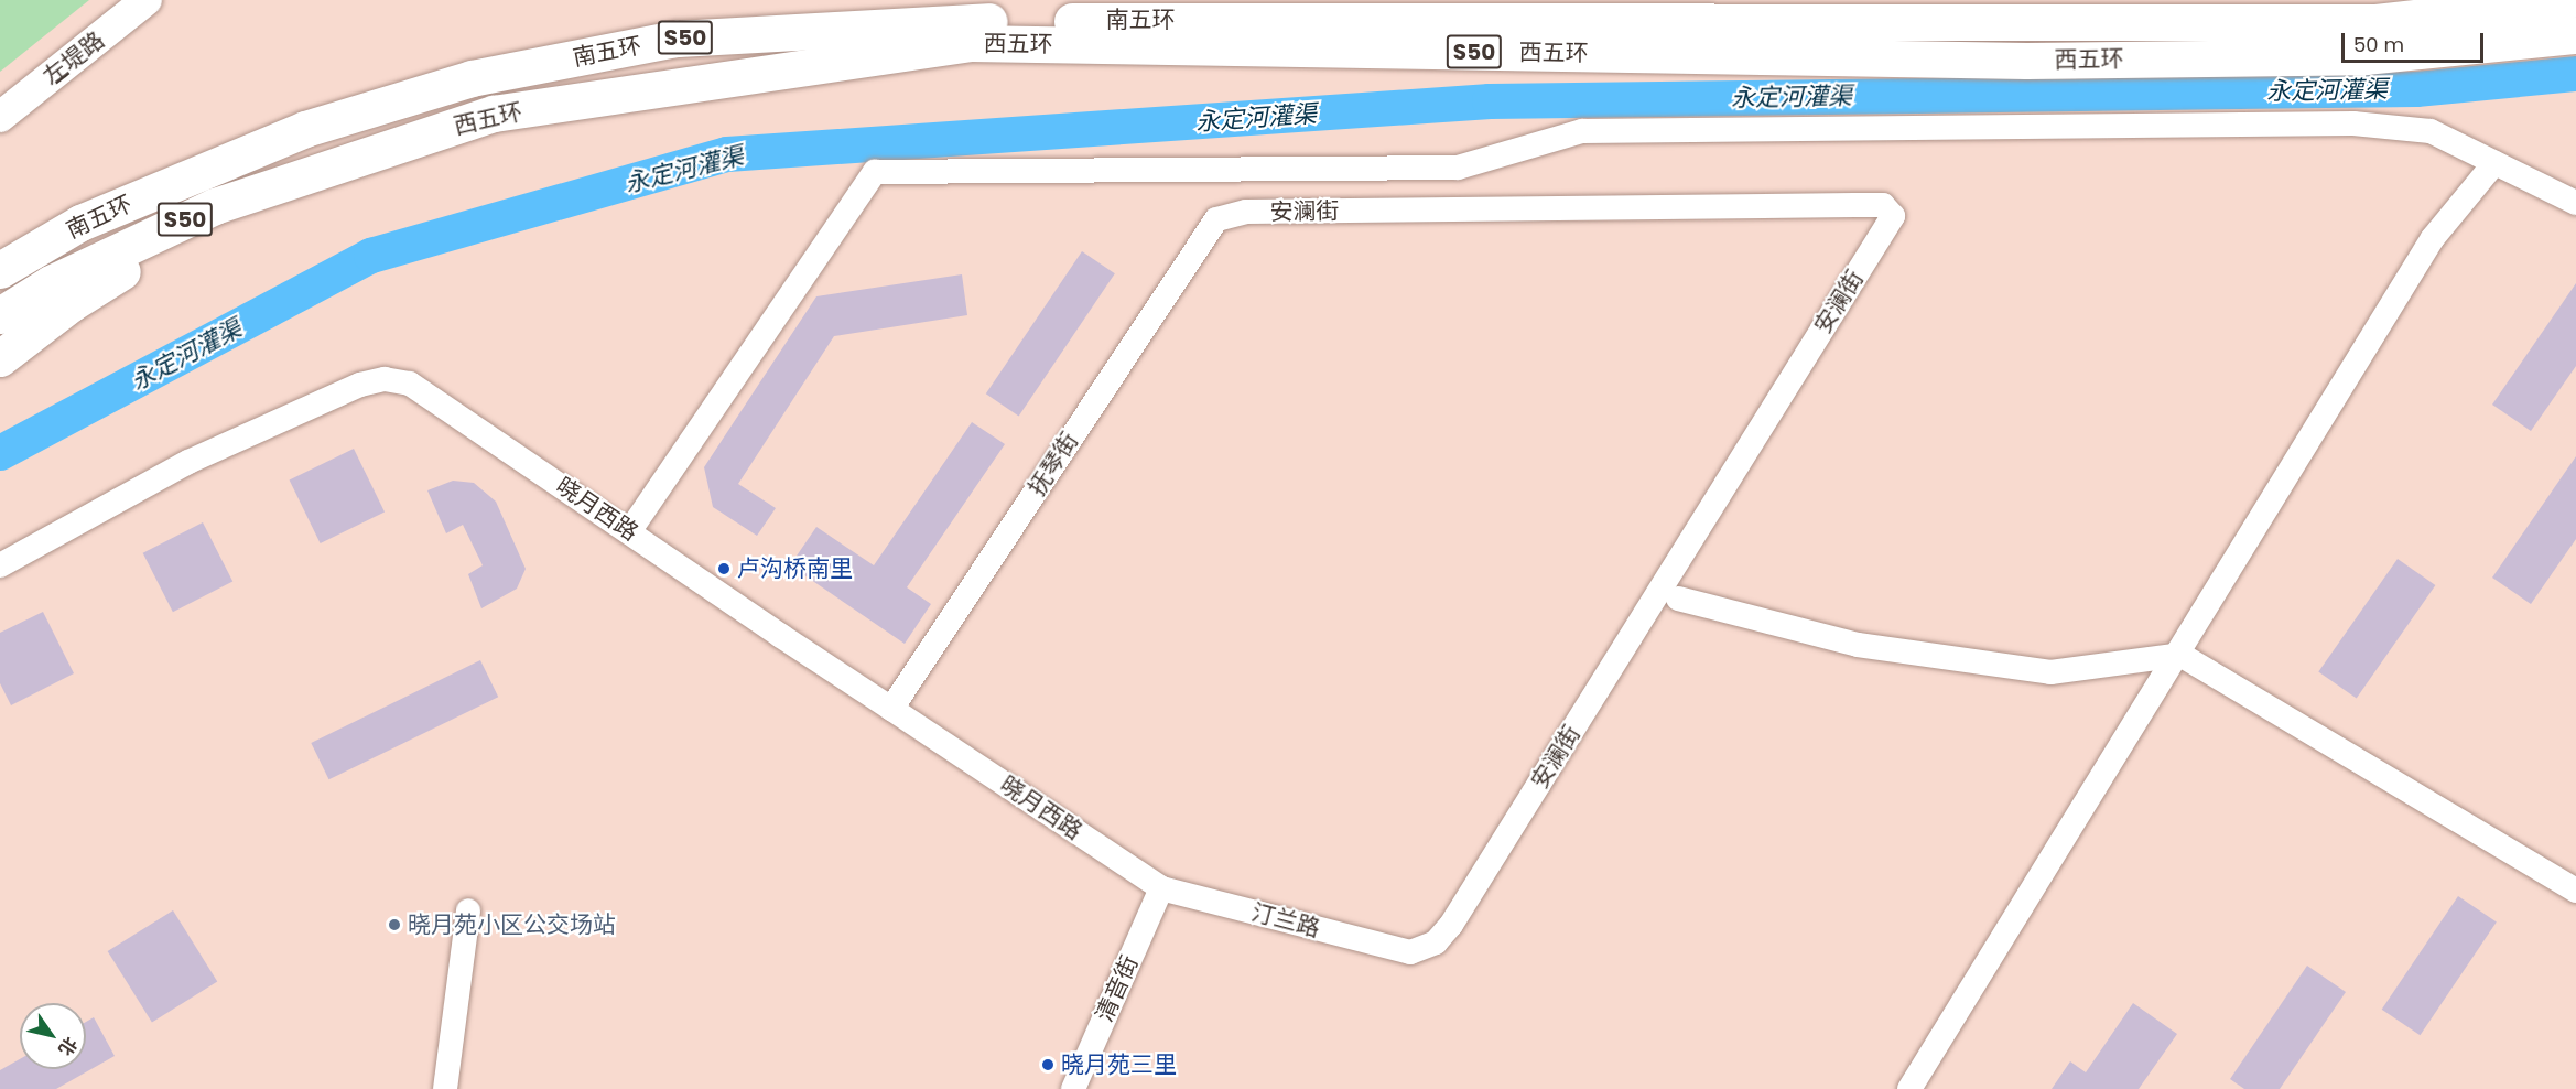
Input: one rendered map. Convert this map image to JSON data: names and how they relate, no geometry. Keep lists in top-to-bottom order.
{
  "streets": {
    "highway": ["南五环", "S50", "西五环"],
    "main road": ["左堤路"],
    "street": [
      "安澜街",
      "抚琴街",
      "晓月西路",
      "汀兰路",
      "清音街"
    ]
  },
  "crossings": [
    ["南五环", "西五环"],
    ["安澜街", "抚琴街"],
    ["安澜街", "汀兰路"],
    ["抚琴街", "晓月西路"],
    ["晓月西路", "汀兰路"],
    ["晓月西路", "清音街"],
    ["汀兰路", "清音街"]
  ],
  "water": ["永定河灌渠"],
  "places": ["卢沟桥南里", "晓月苑小区公交场站", "晓月苑三里"],
  "scale_bar": "50 m",
  "north": "bottom right"
}
